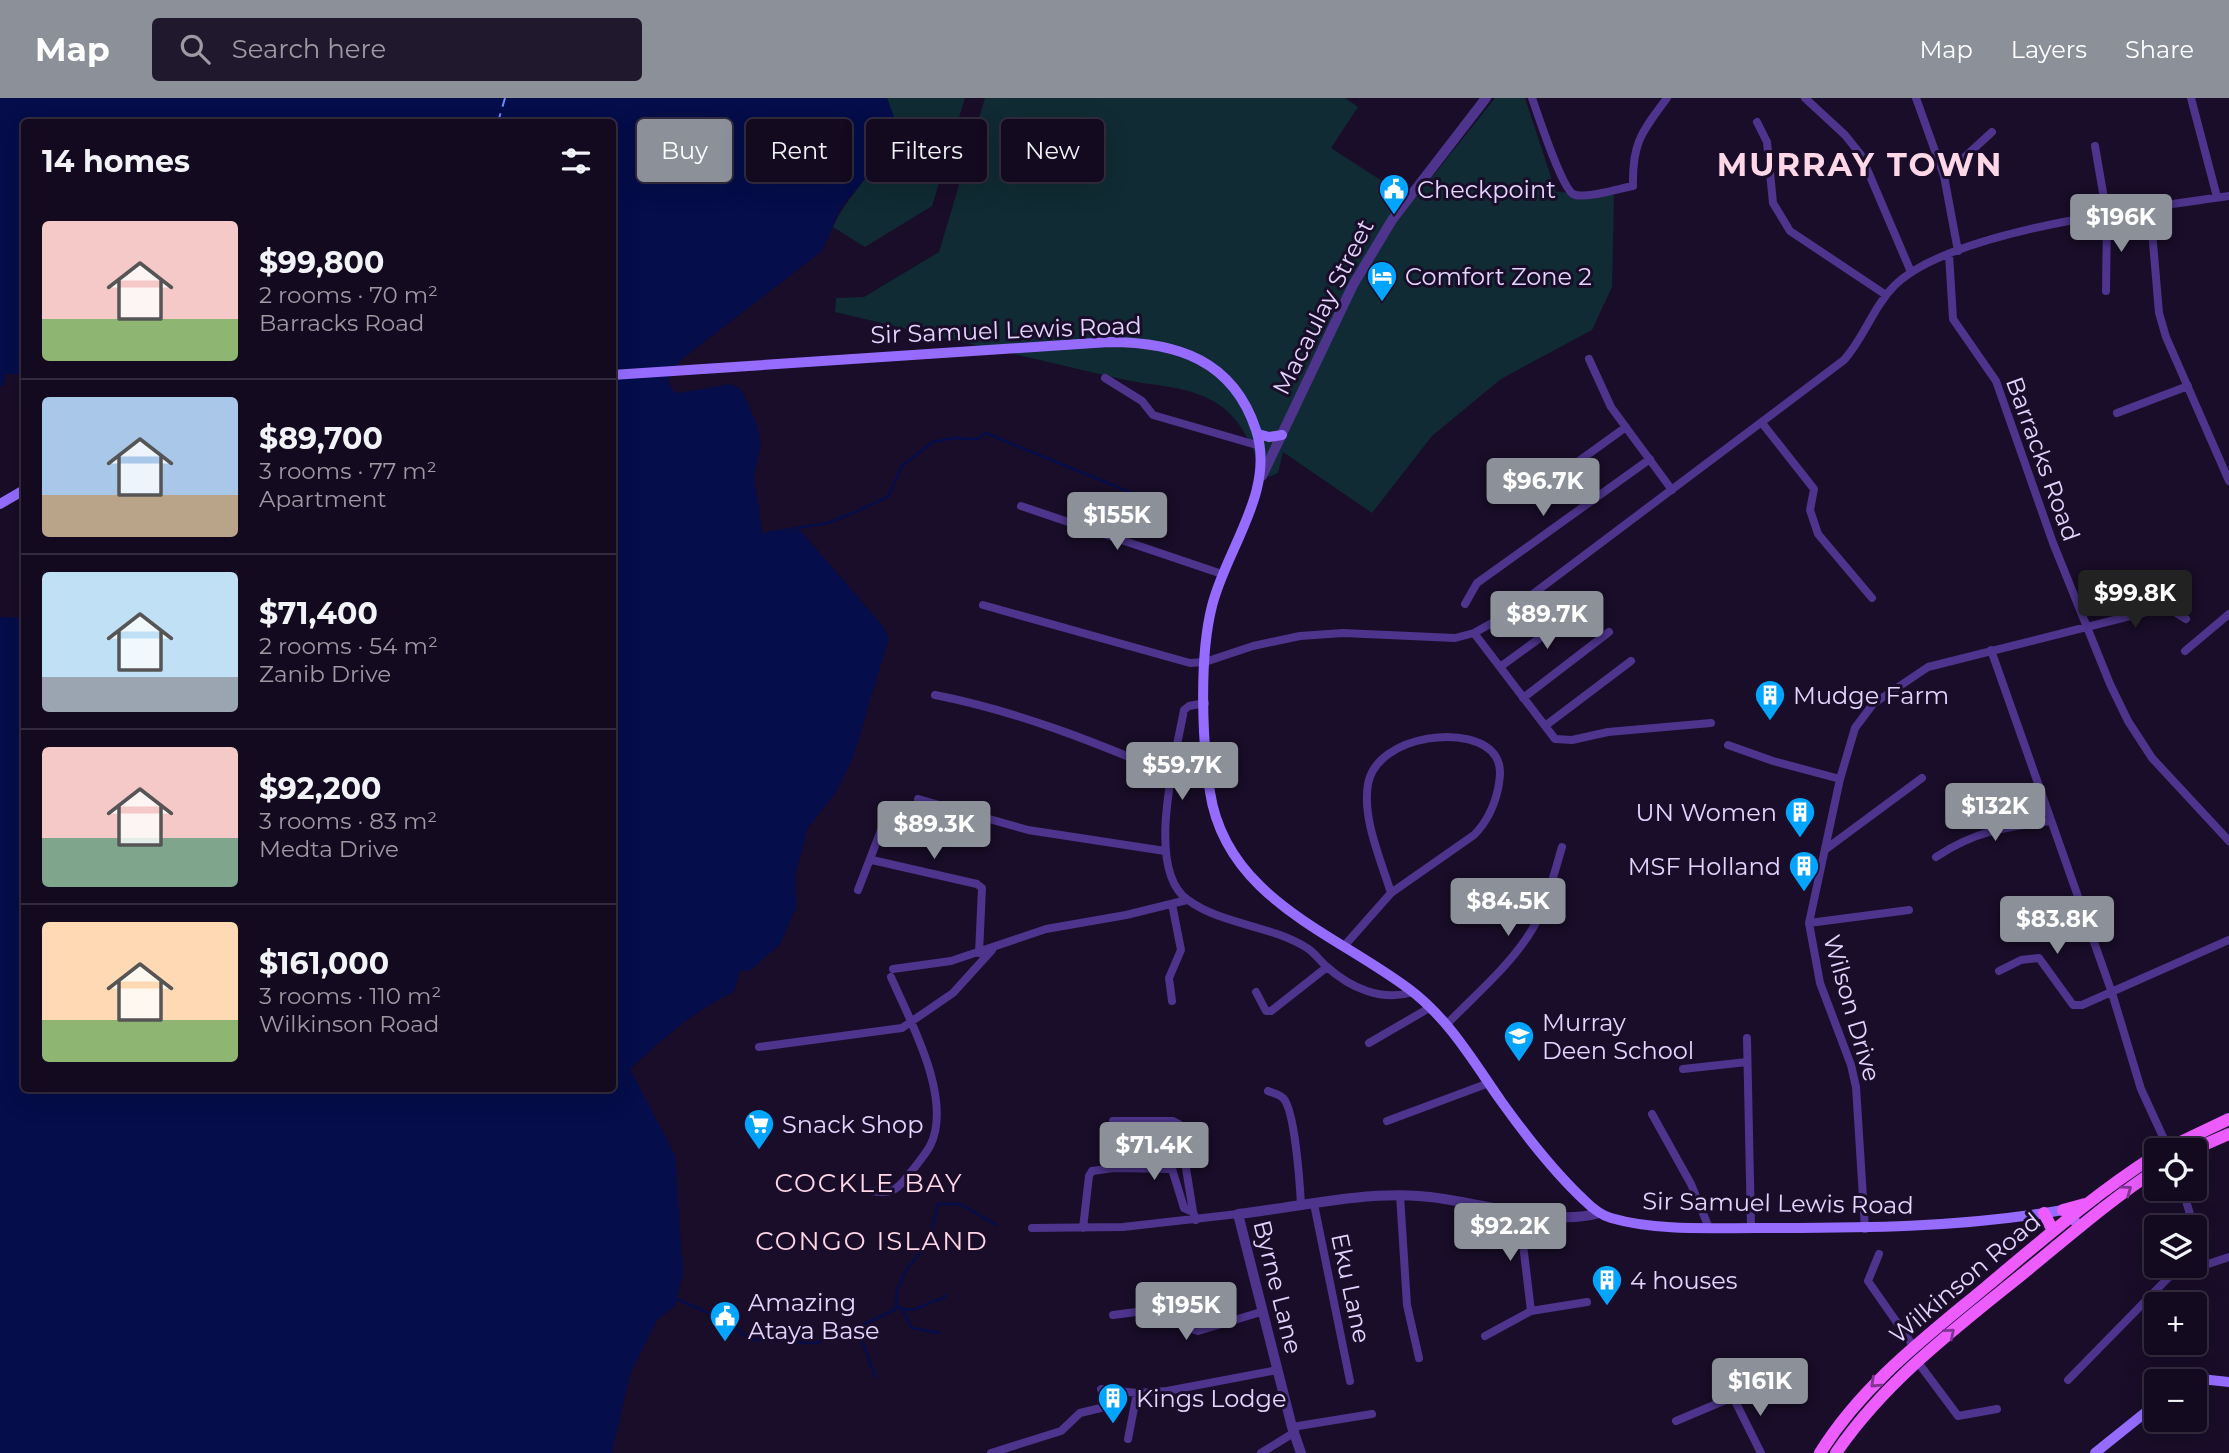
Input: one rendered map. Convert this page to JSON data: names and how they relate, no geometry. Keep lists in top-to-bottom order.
{
  "streets": {
    "main road": ["Sir Samuel Lewis Road", "Wilkinson Road"],
    "street": [
      "Macaulay Street",
      "Barracks Road",
      "Wilson Drive",
      "Byrne Lane",
      "Eku Lane"
    ]
  },
  "crossings": [
    ["Macaulay Street", "Sir Samuel Lewis Road"],
    ["Sir Samuel Lewis Road", "Wilson Drive"]
  ],
  "districts": ["MURRAY TOWN", "COCKLE BAY", "CONGO ISLAND"],
  "places": {
    "public building": ["Checkpoint", "Amazing Ataya Base"],
    "hotel": ["Comfort Zone 2"],
    "building": [
      "Mudge Farm",
      "UN Women",
      "MSF Holland",
      "4 houses",
      "Kings Lodge"
    ],
    "school or university": ["Murray Deen School"],
    "supermarket": ["Snack Shop"]
  },
  "page": {
    "header": "Map",
    "search": "Search here",
    "nav": ["Map", "Layers", "Share"],
    "chip": [
      "Buy",
      "Rent",
      "Filters",
      "New"
    ],
    "heading": "14 homes",
    "price": [
      "$196K",
      "$96.7K",
      "$155K",
      "$99.8K",
      "$89.7K",
      "$59.7K",
      "$132K",
      "$89.3K",
      "$84.5K",
      "$83.8K",
      "$71.4K",
      "$92.2K",
      "$195K",
      "$161K"
    ],
    "list": [
      {
        "name": "$99,800",
        "note": "2 rooms · 70 m² · Barracks Road"
      },
      {
        "name": "$89,700",
        "note": "3 rooms · 77 m² · Apartment"
      },
      {
        "name": "$71,400",
        "note": "2 rooms · 54 m² · Zanib Drive"
      },
      {
        "name": "$92,200",
        "note": "3 rooms · 83 m² · Medta Drive"
      },
      {
        "name": "$161,000",
        "note": "3 rooms · 110 m² · Wilkinson Road"
      }
    ],
    "map_buttons": ["+", "−"]
  }
}
